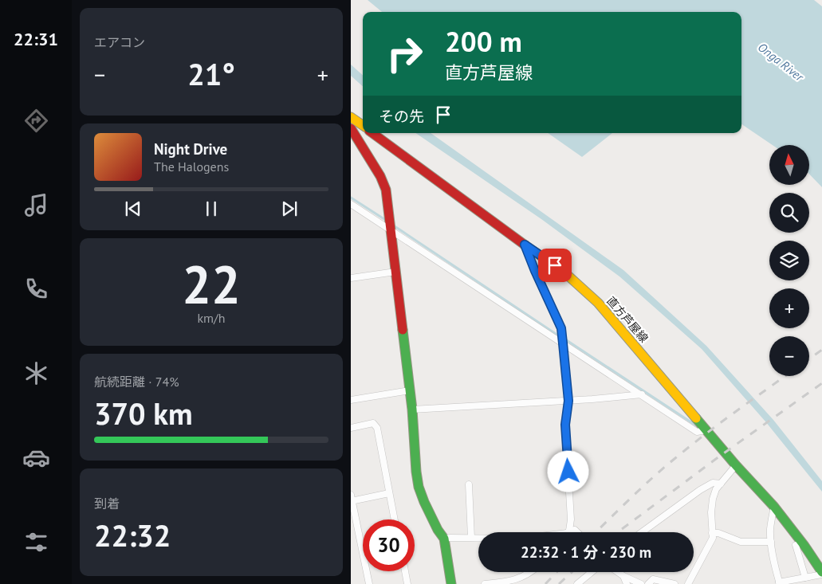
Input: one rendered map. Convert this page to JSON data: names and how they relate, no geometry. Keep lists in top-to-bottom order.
{
  "streets": {
    "main road": ["直方芦屋線"]
  },
  "water": ["Onga River"],
  "north": "top",
  "page": {
    "tabs": "22:31",
    "tile": [
      "エアコン",
      ["22", "km/h"],
      ["航続距離 · 74%", "370 km"],
      ["到着", "22:32"]
    ],
    "turn": ["200 m", "直方芦屋線"],
    "heat": ["−", "21°", "+"],
    "then": "その先",
    "song": ["Night Drive", "The Halogens"],
    "map_buttons": ["+", "−"],
    "limit": "30",
    "trip": "22:32 · 1 分 · 230 m"
  }
}
